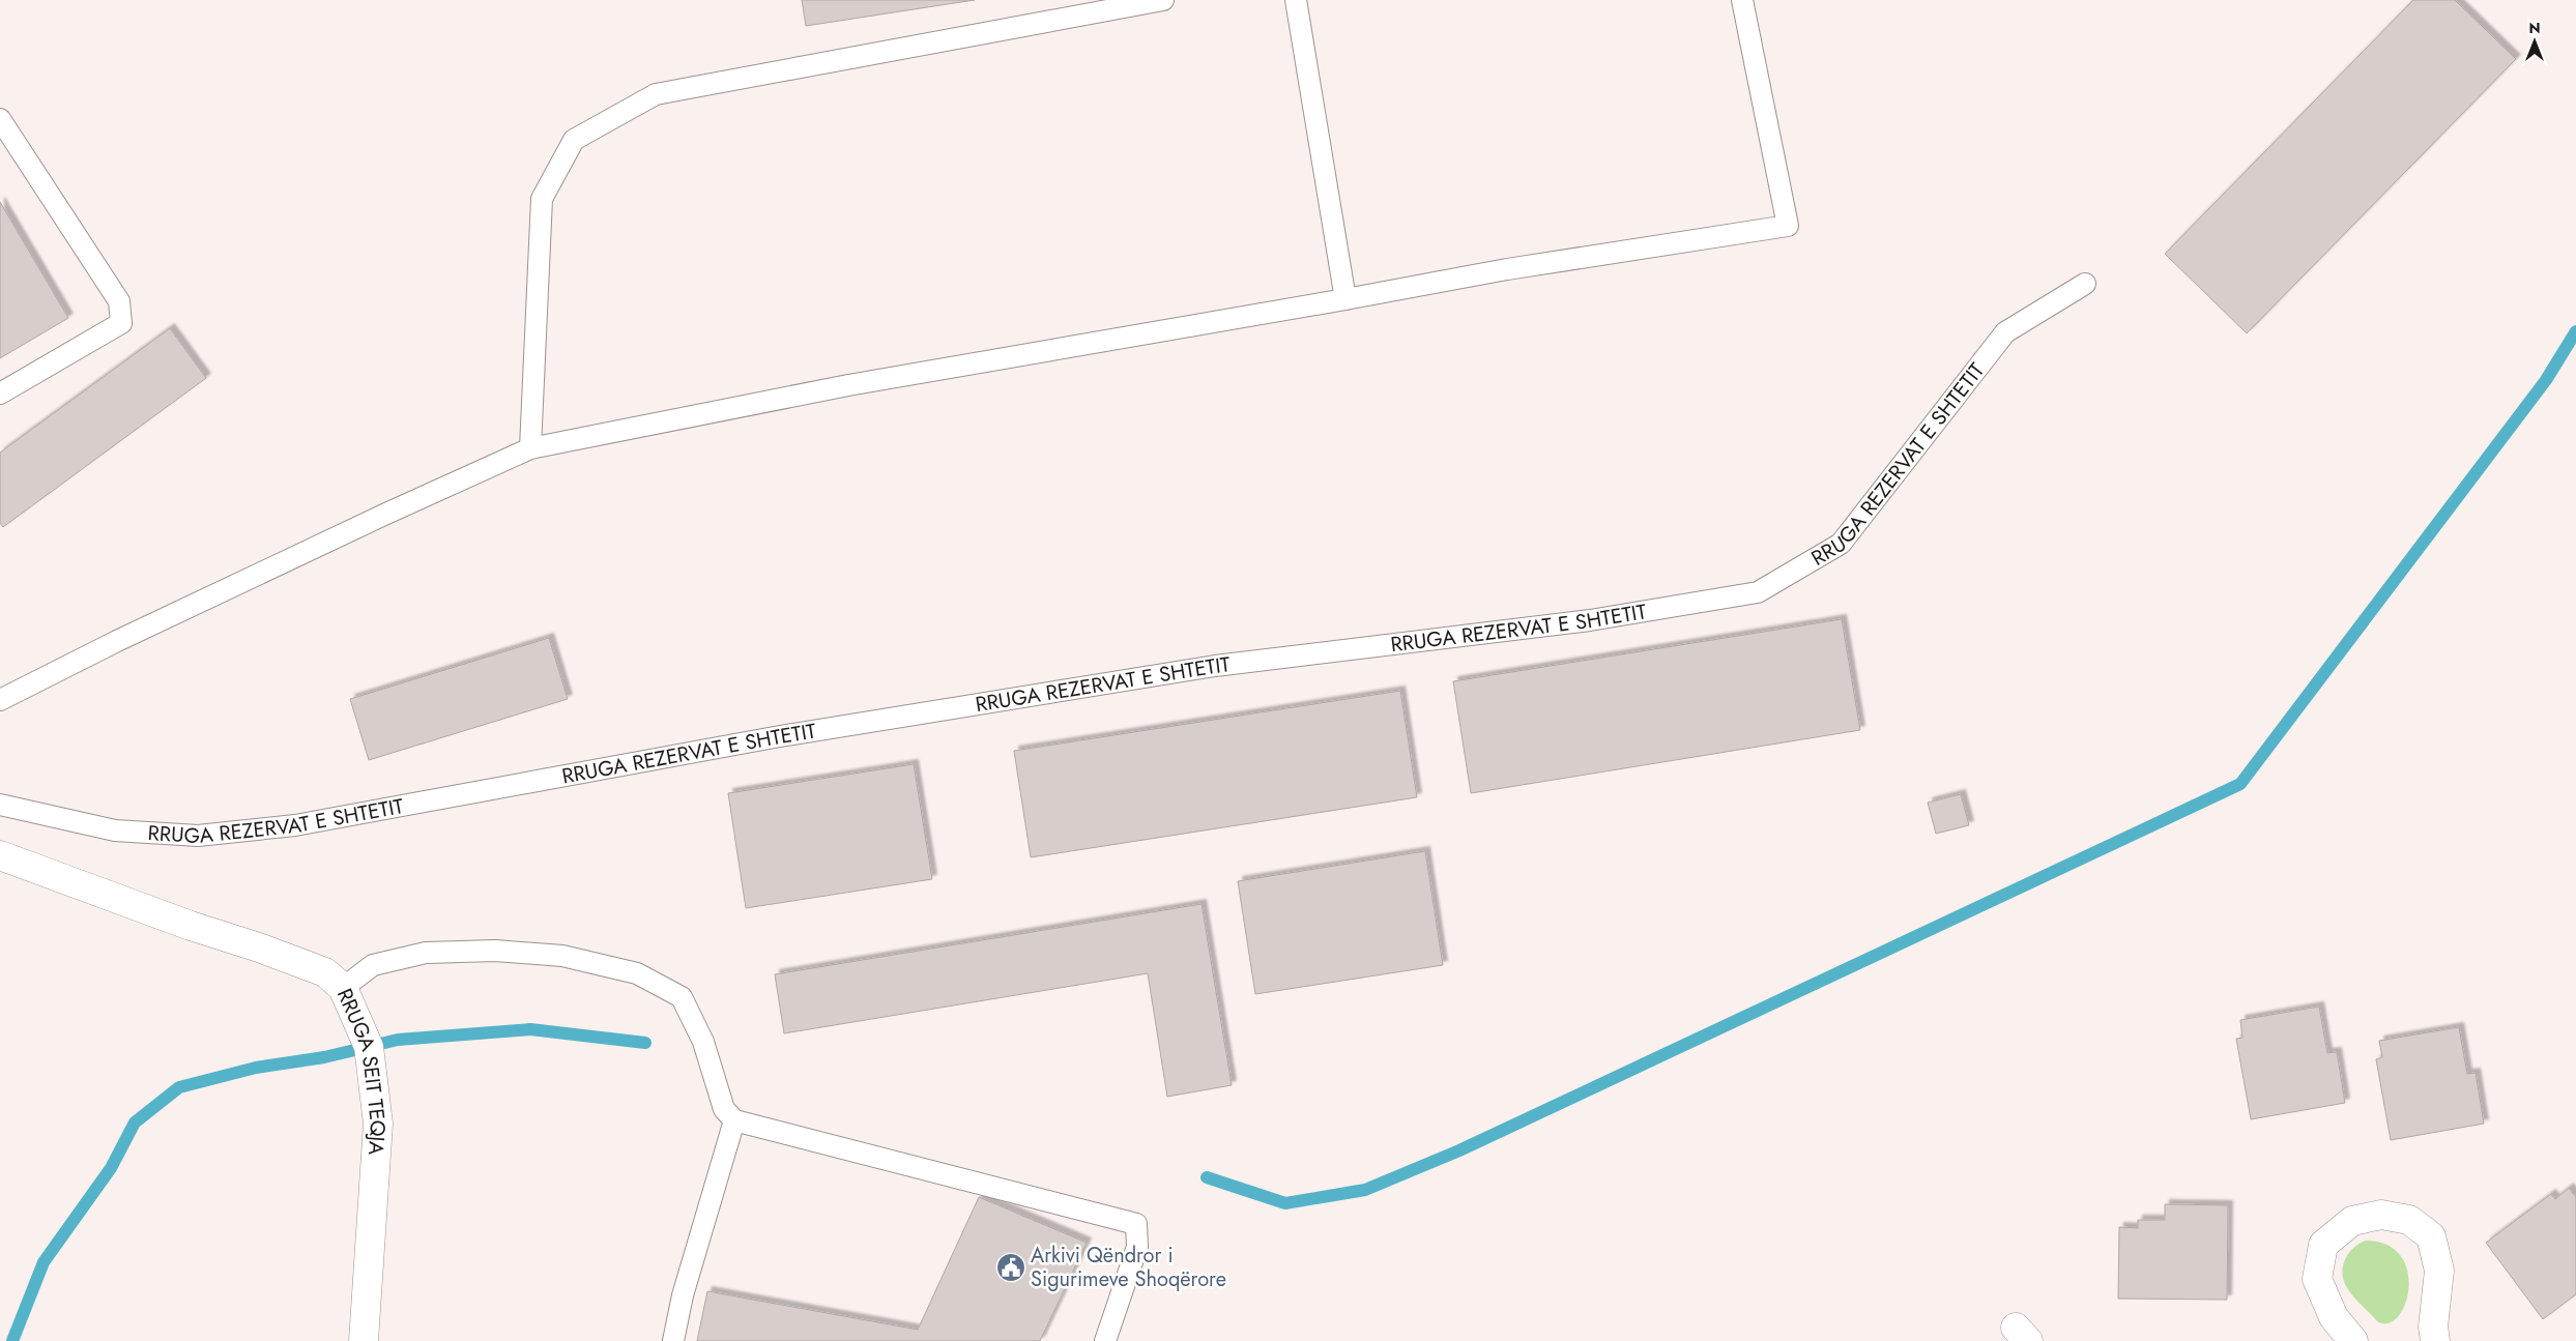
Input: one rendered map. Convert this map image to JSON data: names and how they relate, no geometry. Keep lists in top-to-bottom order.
{
  "streets": {
    "street": ["RRUGA SEIT TEQJA"],
    "lane": ["RRUGA REZERVAT E SHTETIT"]
  },
  "places": {
    "public building": ["Arkivi Qëndror i Sigurimeve Shoqërore"]
  },
  "north": "top"
}
